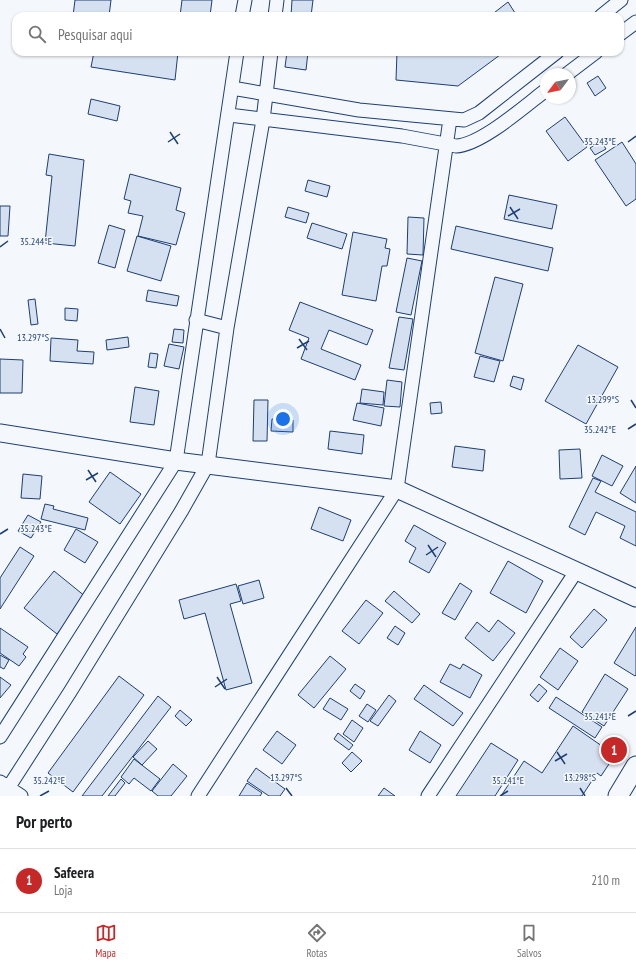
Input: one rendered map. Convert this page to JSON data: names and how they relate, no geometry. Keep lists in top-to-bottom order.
{
  "north": "bottom left",
  "page": {
    "search": "Pesquisar aqui",
    "pins": "1",
    "heading": "Por perto",
    "list": [
      {
        "mark": "1",
        "name": "Safeera",
        "note": "Loja",
        "value": "210 m"
      }
    ],
    "nav": ["Mapa", "Rotas", "Salvos"]
  },
  "coordinates": [
    "35.243°E",
    "35.244°E",
    "13.297°S",
    "13.299°S",
    "35.242°E",
    "35.241°E",
    "13.298°S"
  ]
}
